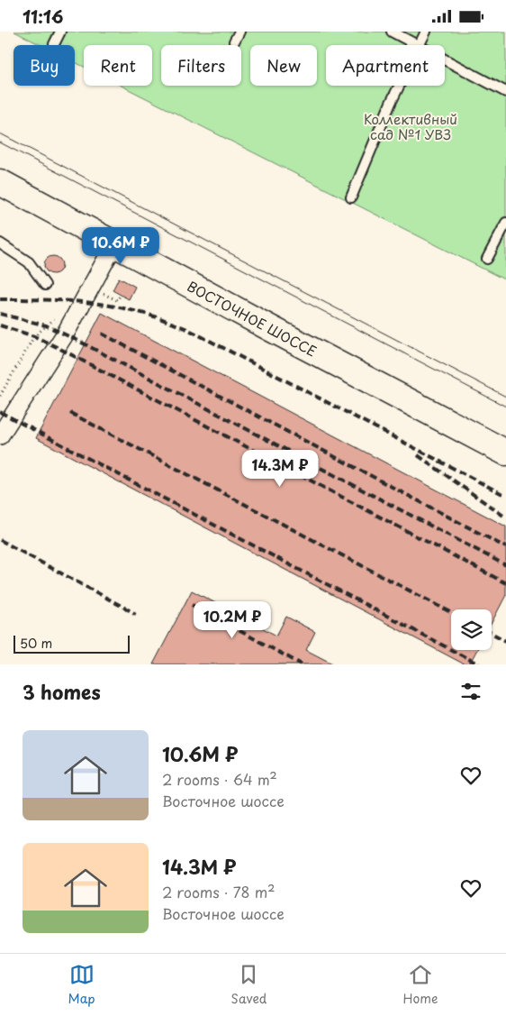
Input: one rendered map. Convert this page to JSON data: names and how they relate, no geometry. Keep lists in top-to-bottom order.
{
  "streets": {
    "main road": ["ВОСТОЧНОЕ ШОССЕ"]
  },
  "parks": ["Коллективный сад №1 УВЗ"],
  "scale_bar": "50 m",
  "page": {
    "status": "11:16",
    "chip": [
      "Buy",
      "Rent",
      "Filters",
      "New",
      "Apartment"
    ],
    "price": ["10.6M ₽", "14.3M ₽", "10.2M ₽"],
    "scale": "50 m",
    "heading": "3 homes",
    "list": [
      {
        "name": "10.6M ₽",
        "note": "2 rooms · 64 m² · Восточное шоссе"
      },
      {
        "name": "14.3M ₽",
        "note": "2 rooms · 78 m² · Восточное шоссе"
      }
    ],
    "tabs": ["Map", "Saved", "Home"]
  }
}
